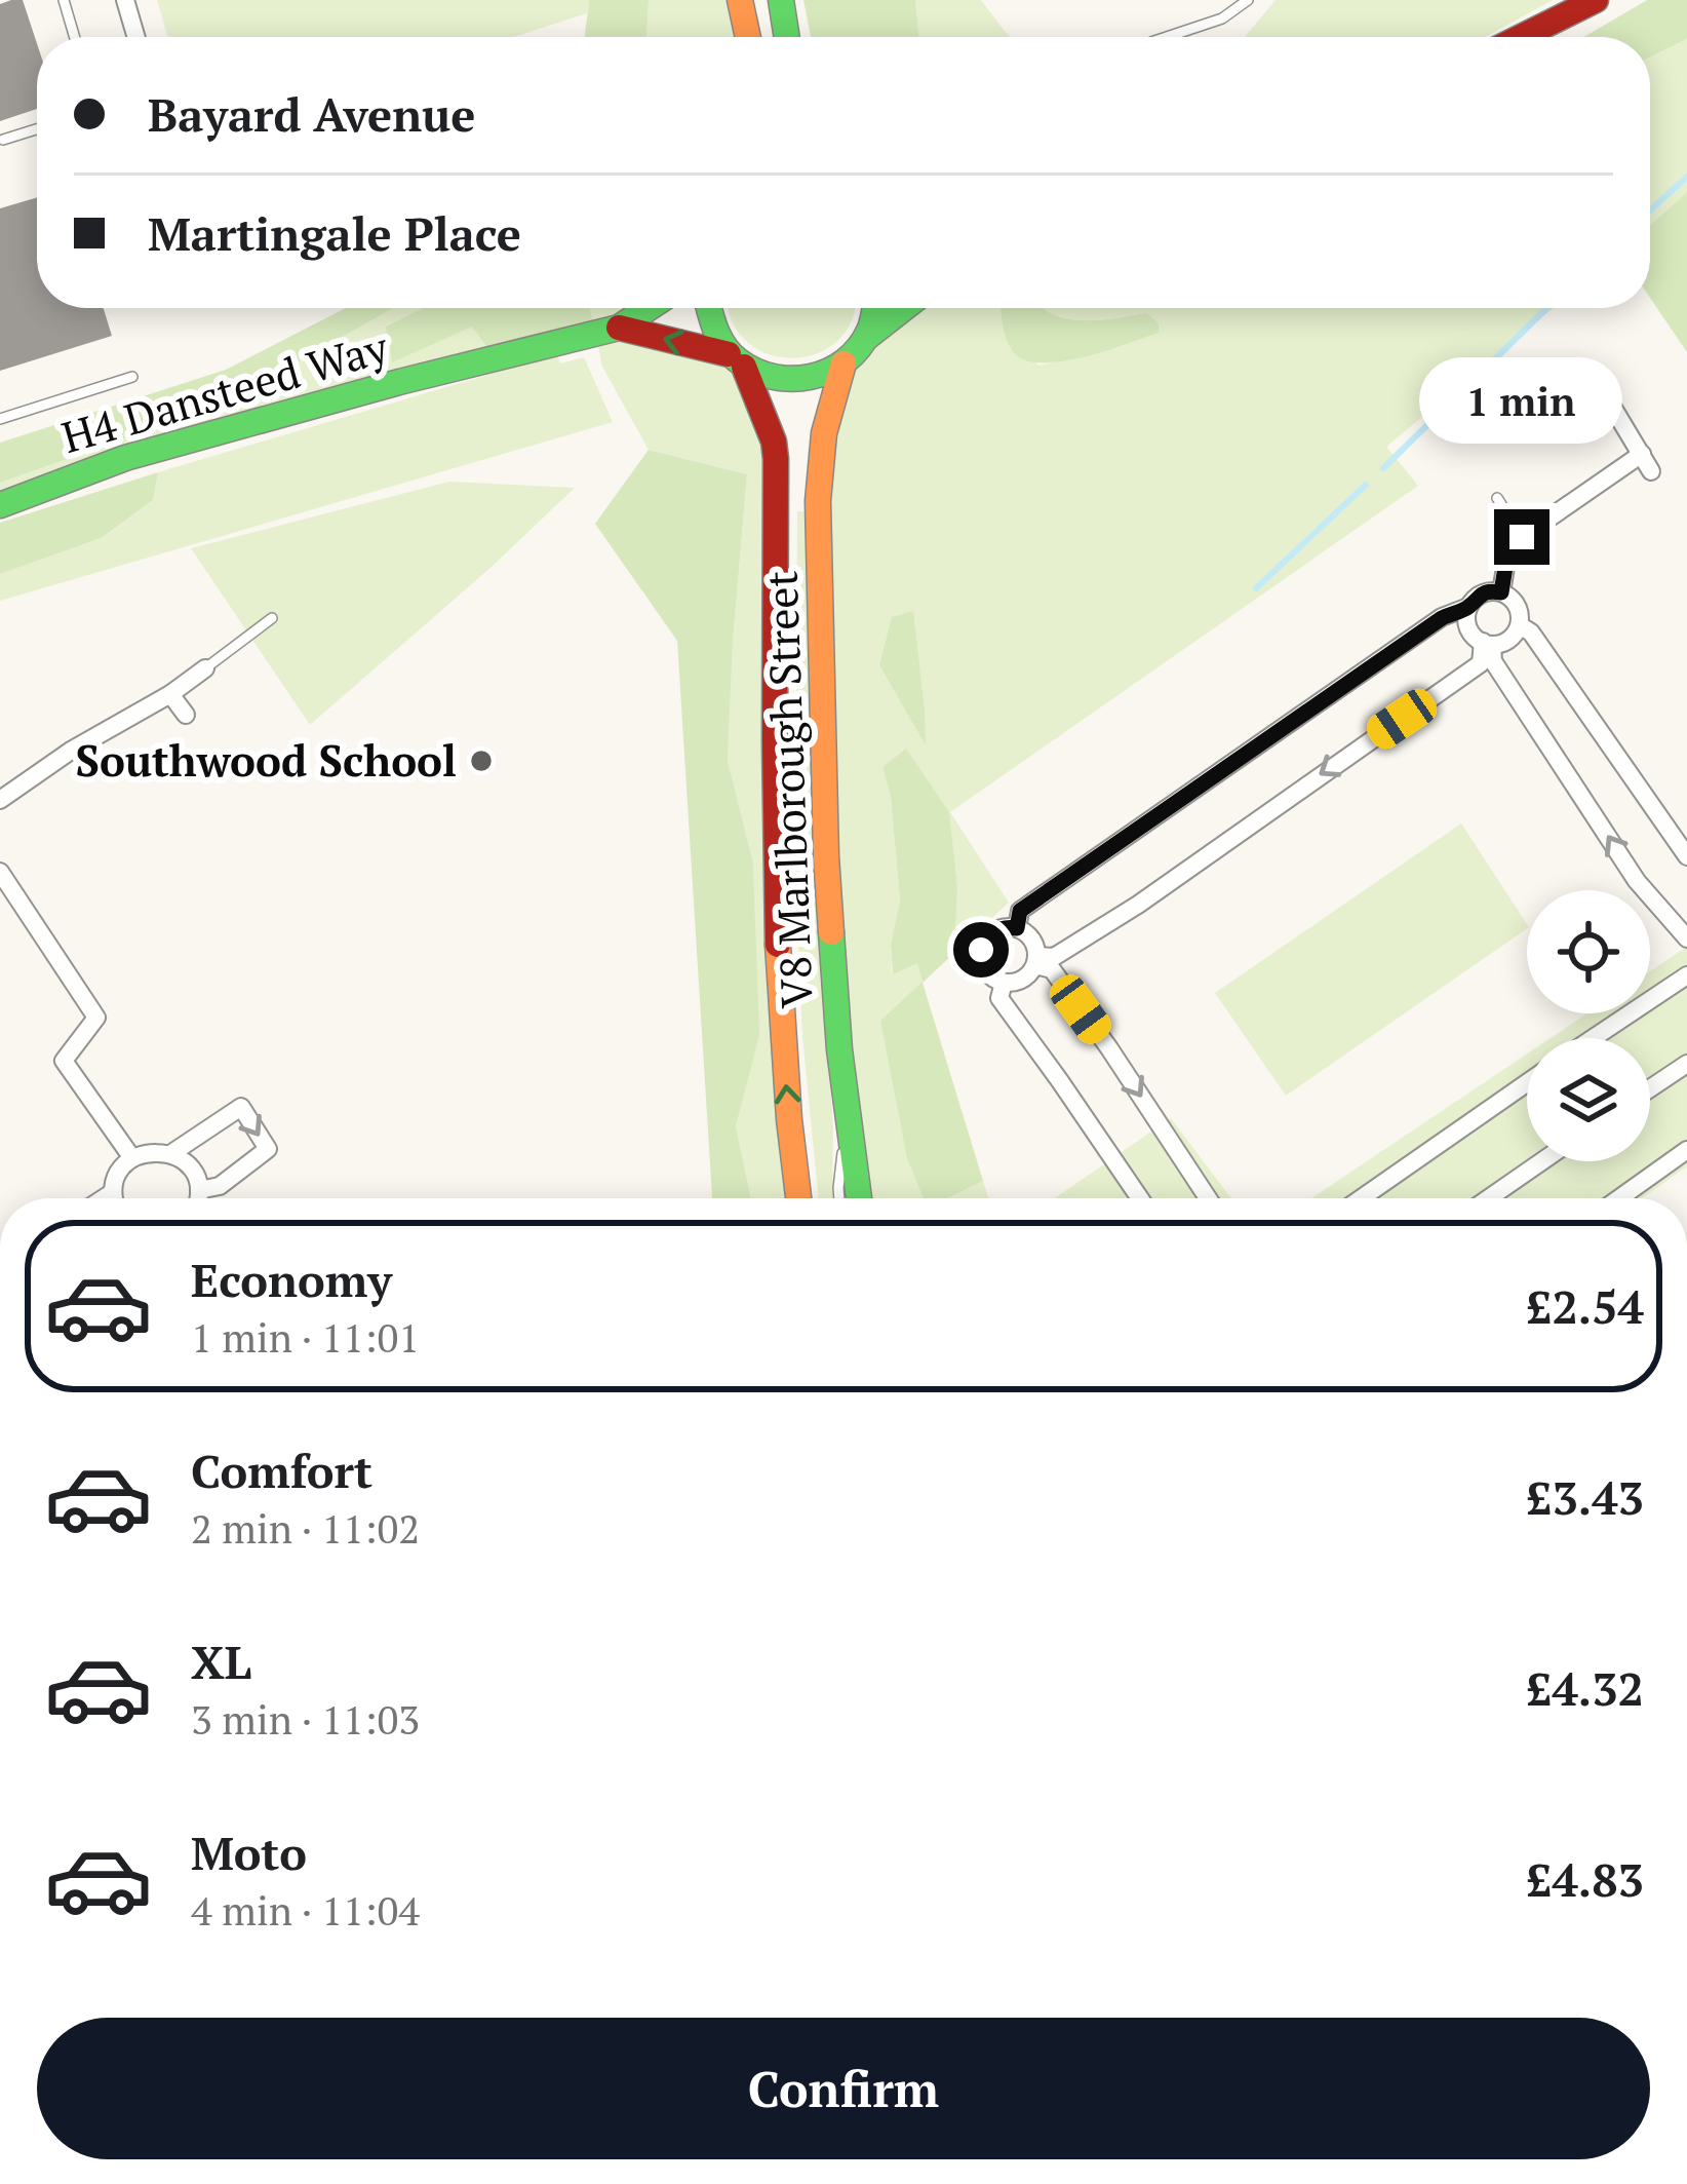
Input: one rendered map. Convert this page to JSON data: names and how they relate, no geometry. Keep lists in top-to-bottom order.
{
  "streets": {
    "main road": ["H4 Dansteed Way", "V8 Marlborough Street"]
  },
  "crossings": [
    ["H4 Dansteed Way", "V8 Marlborough Street"]
  ],
  "places": ["Southwood School"],
  "page": {
    "banner": ["Bayard Avenue", "Martingale Place"],
    "bubble": "1 min",
    "list": [
      {
        "name": "Economy",
        "note": "1 min · 11:01",
        "value": "£2.54"
      },
      {
        "name": "Comfort",
        "note": "2 min · 11:02",
        "value": "£3.43"
      },
      {
        "name": "XL",
        "note": "3 min · 11:03",
        "value": "£4.32"
      },
      {
        "name": "Moto",
        "note": "4 min · 11:04",
        "value": "£4.83"
      }
    ],
    "buttons": "Confirm"
  }
}
